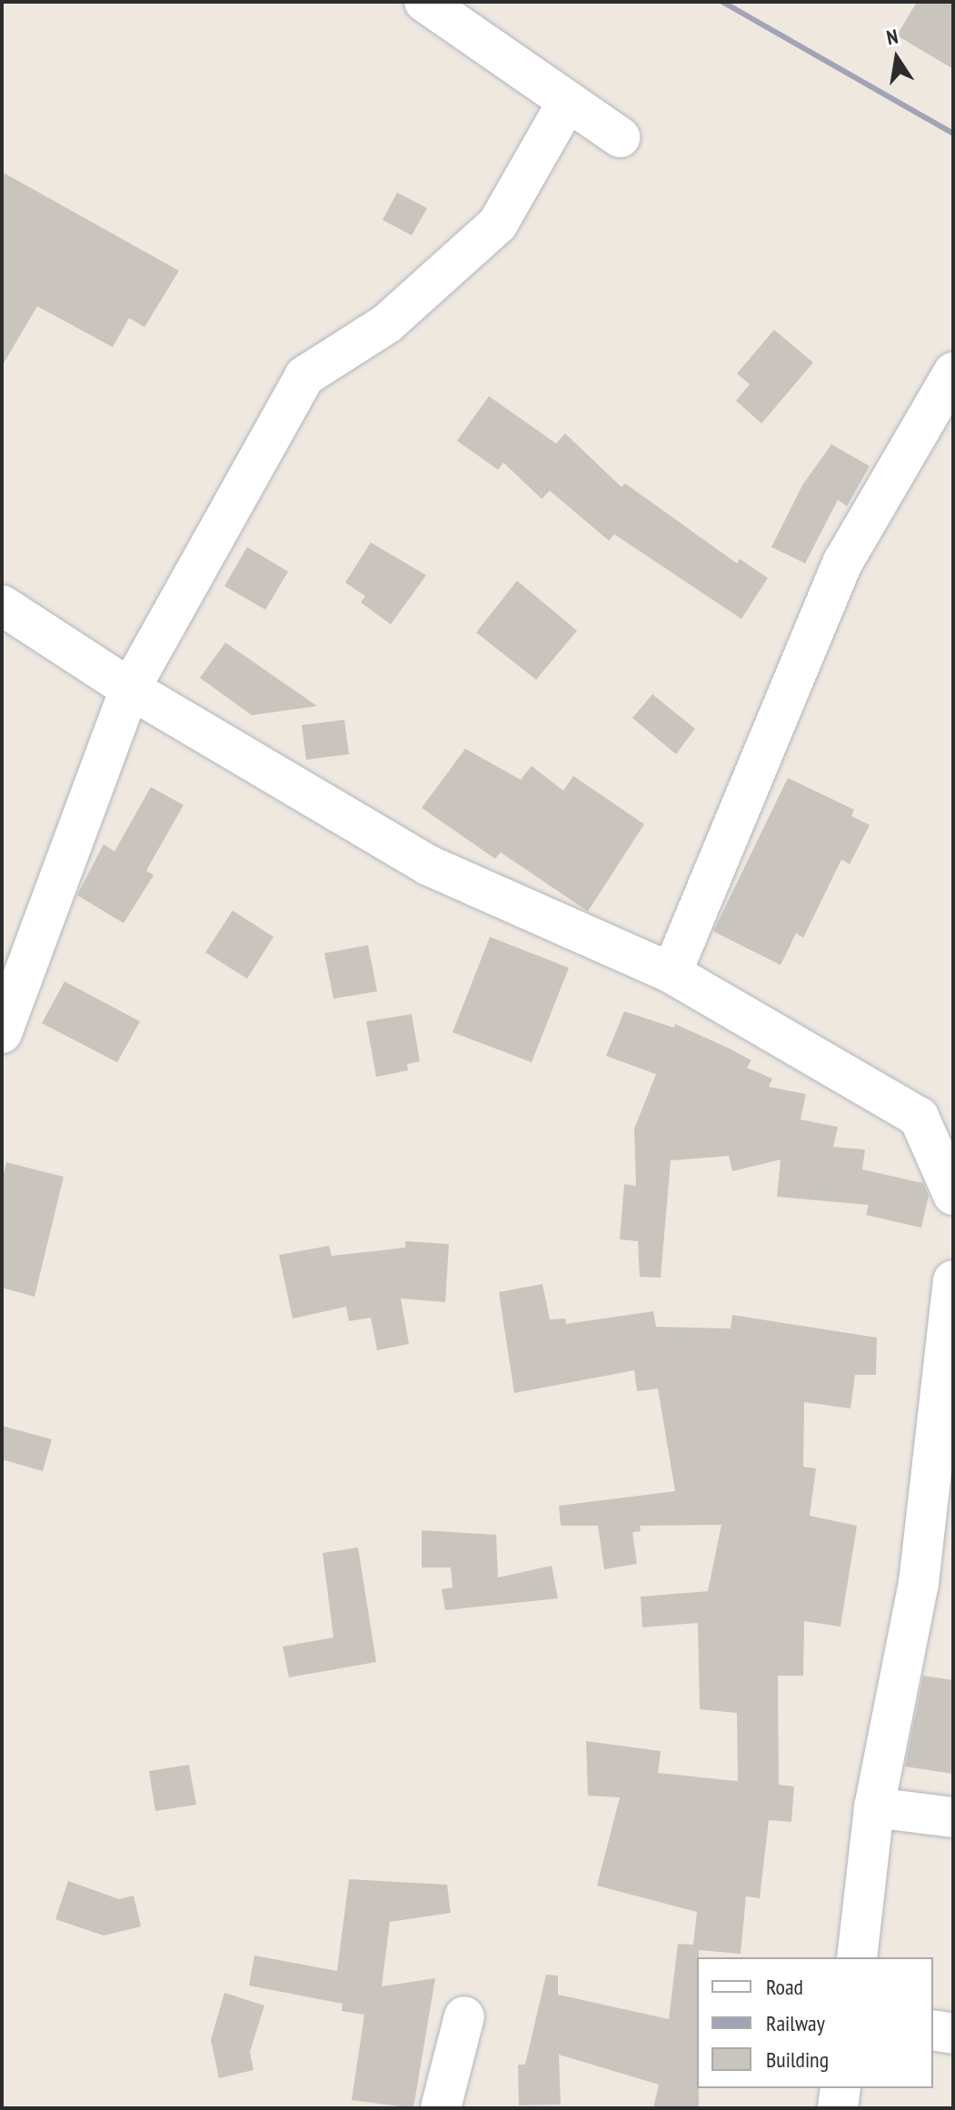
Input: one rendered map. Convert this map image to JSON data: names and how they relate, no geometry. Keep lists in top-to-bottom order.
{
  "legend": ["Road", "Railway", "Building"],
  "north": "top"
}
